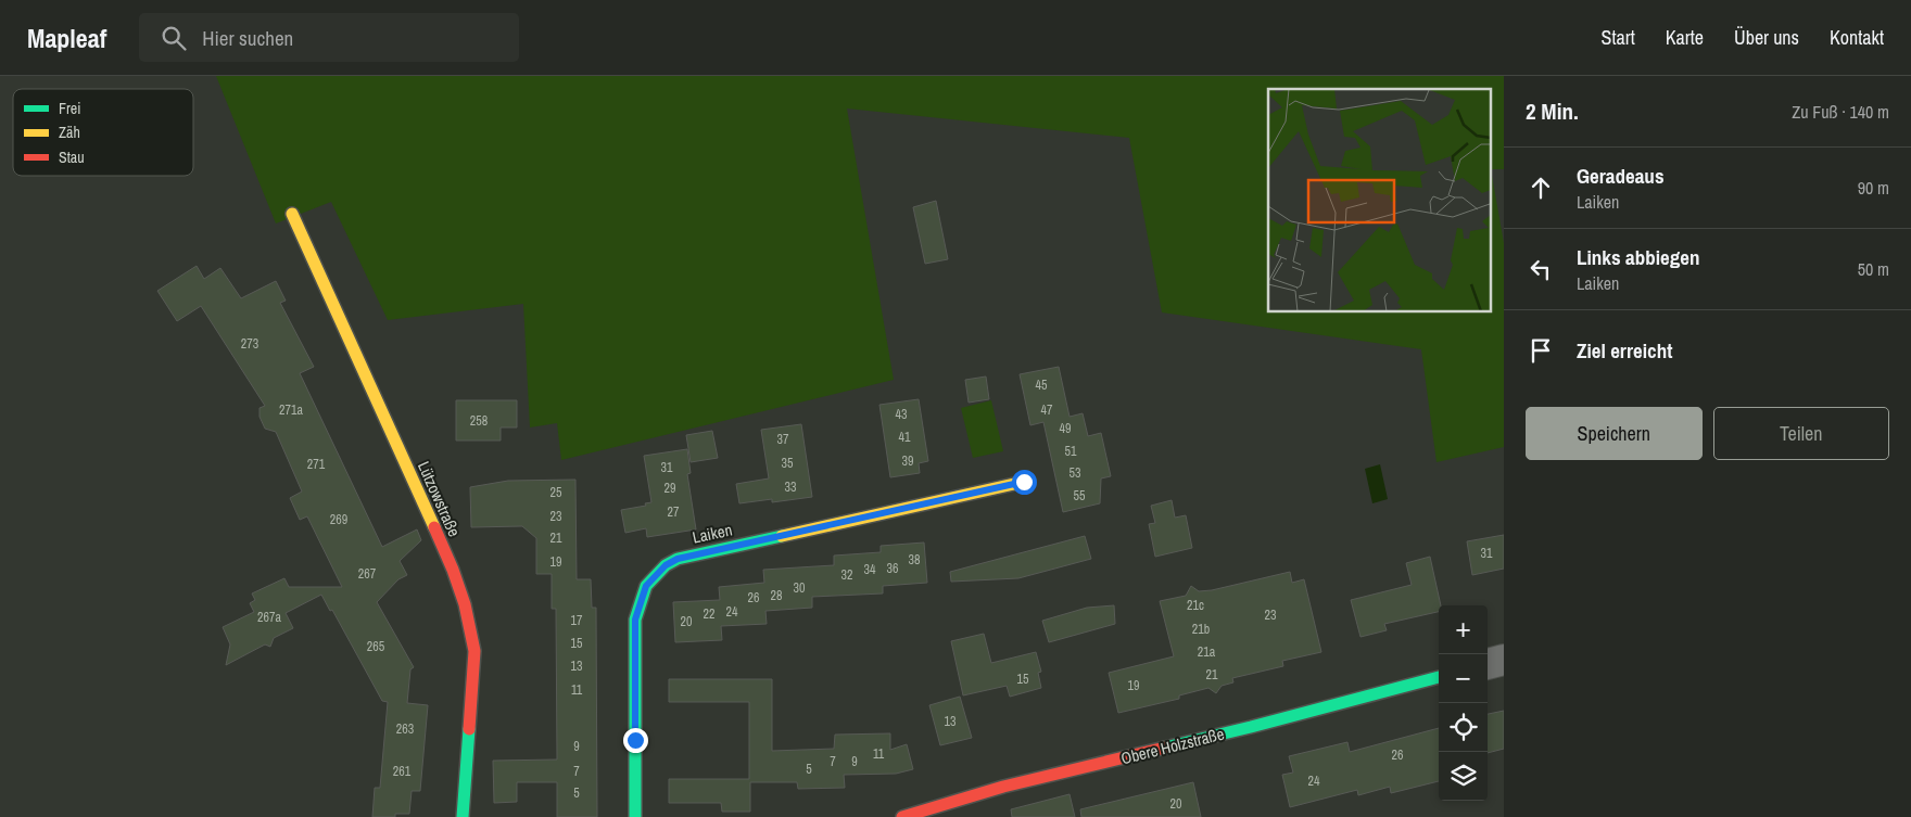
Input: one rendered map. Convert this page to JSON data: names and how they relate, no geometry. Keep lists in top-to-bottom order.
{
  "streets": {
    "street": ["Lützowstraße", "Laiken", "Obere Holzstraße"]
  },
  "house_numbers": [
    "273",
    "45",
    "271a",
    "47",
    "43",
    "258",
    "49",
    "41",
    "37",
    "51",
    "39",
    "35",
    "271",
    "31",
    "53",
    "33",
    "29",
    "25",
    "55",
    "27",
    "23",
    "269",
    "21",
    "31",
    "38",
    "19",
    "36",
    "34",
    "267",
    "32",
    "30",
    "28",
    "26",
    "21c",
    "24",
    "22",
    "23",
    "267a",
    "17",
    "20",
    "21b",
    "15",
    "265",
    "21a",
    "13",
    "21",
    "15",
    "19",
    "11",
    "13",
    "263",
    "9",
    "11",
    "26",
    "7",
    "9",
    "5",
    "261",
    "7",
    "24",
    "5",
    "20"
  ],
  "legend": ["Frei", "Zäh", "Stau"],
  "page": {
    "header": "Mapleaf",
    "search": "Hier suchen",
    "nav": [
      "Start",
      "Karte",
      "Über uns",
      "Kontakt"
    ],
    "heading": ["2 Min.", "Zu Fuß · 140 m"],
    "list": [
      ["Geradeaus", "Laiken", "90 m"],
      ["Links abbiegen", "Laiken", "50 m"],
      "Ziel erreicht"
    ],
    "buttons": ["Speichern", "Teilen"],
    "map_buttons": ["+", "−"]
  }
}
